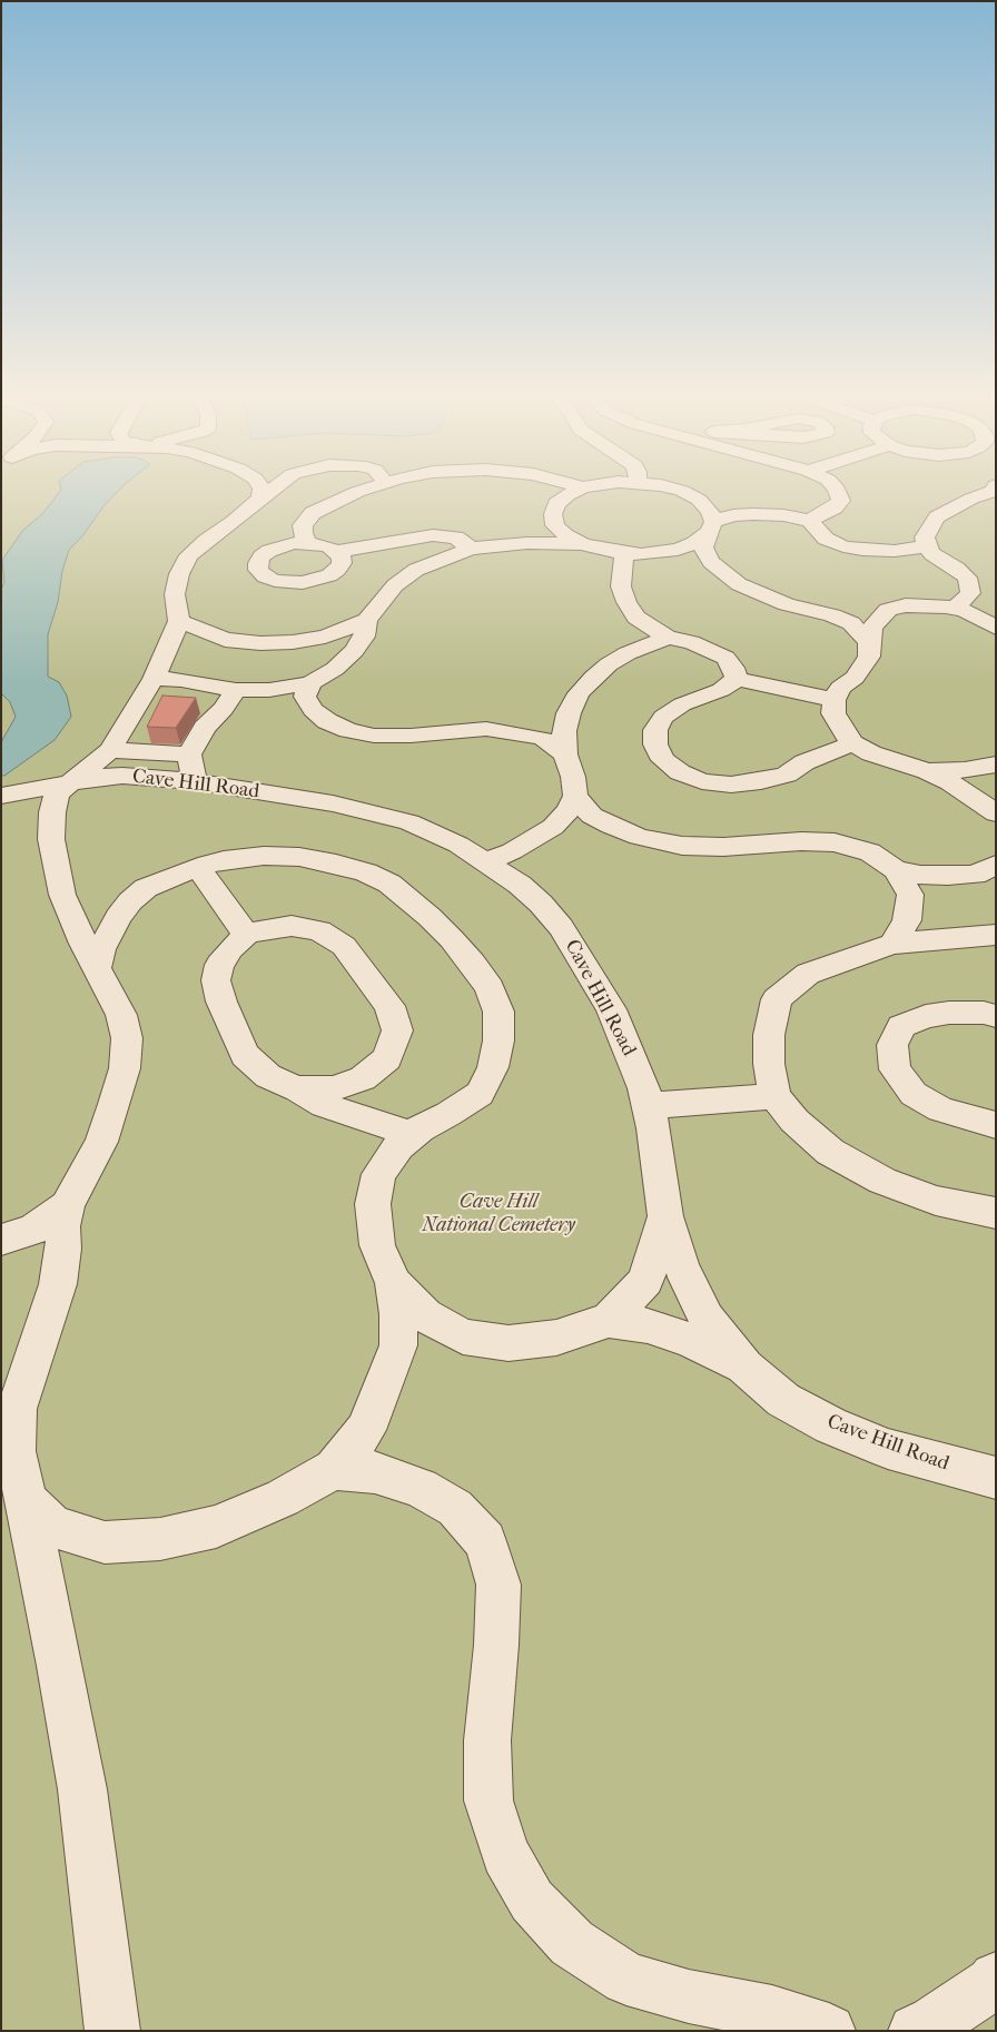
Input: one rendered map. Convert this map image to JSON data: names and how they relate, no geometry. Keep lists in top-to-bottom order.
{
  "streets": {
    "street": ["Cave Hill Road"]
  },
  "parks": ["Cave Hill National Cemetery"]
}
